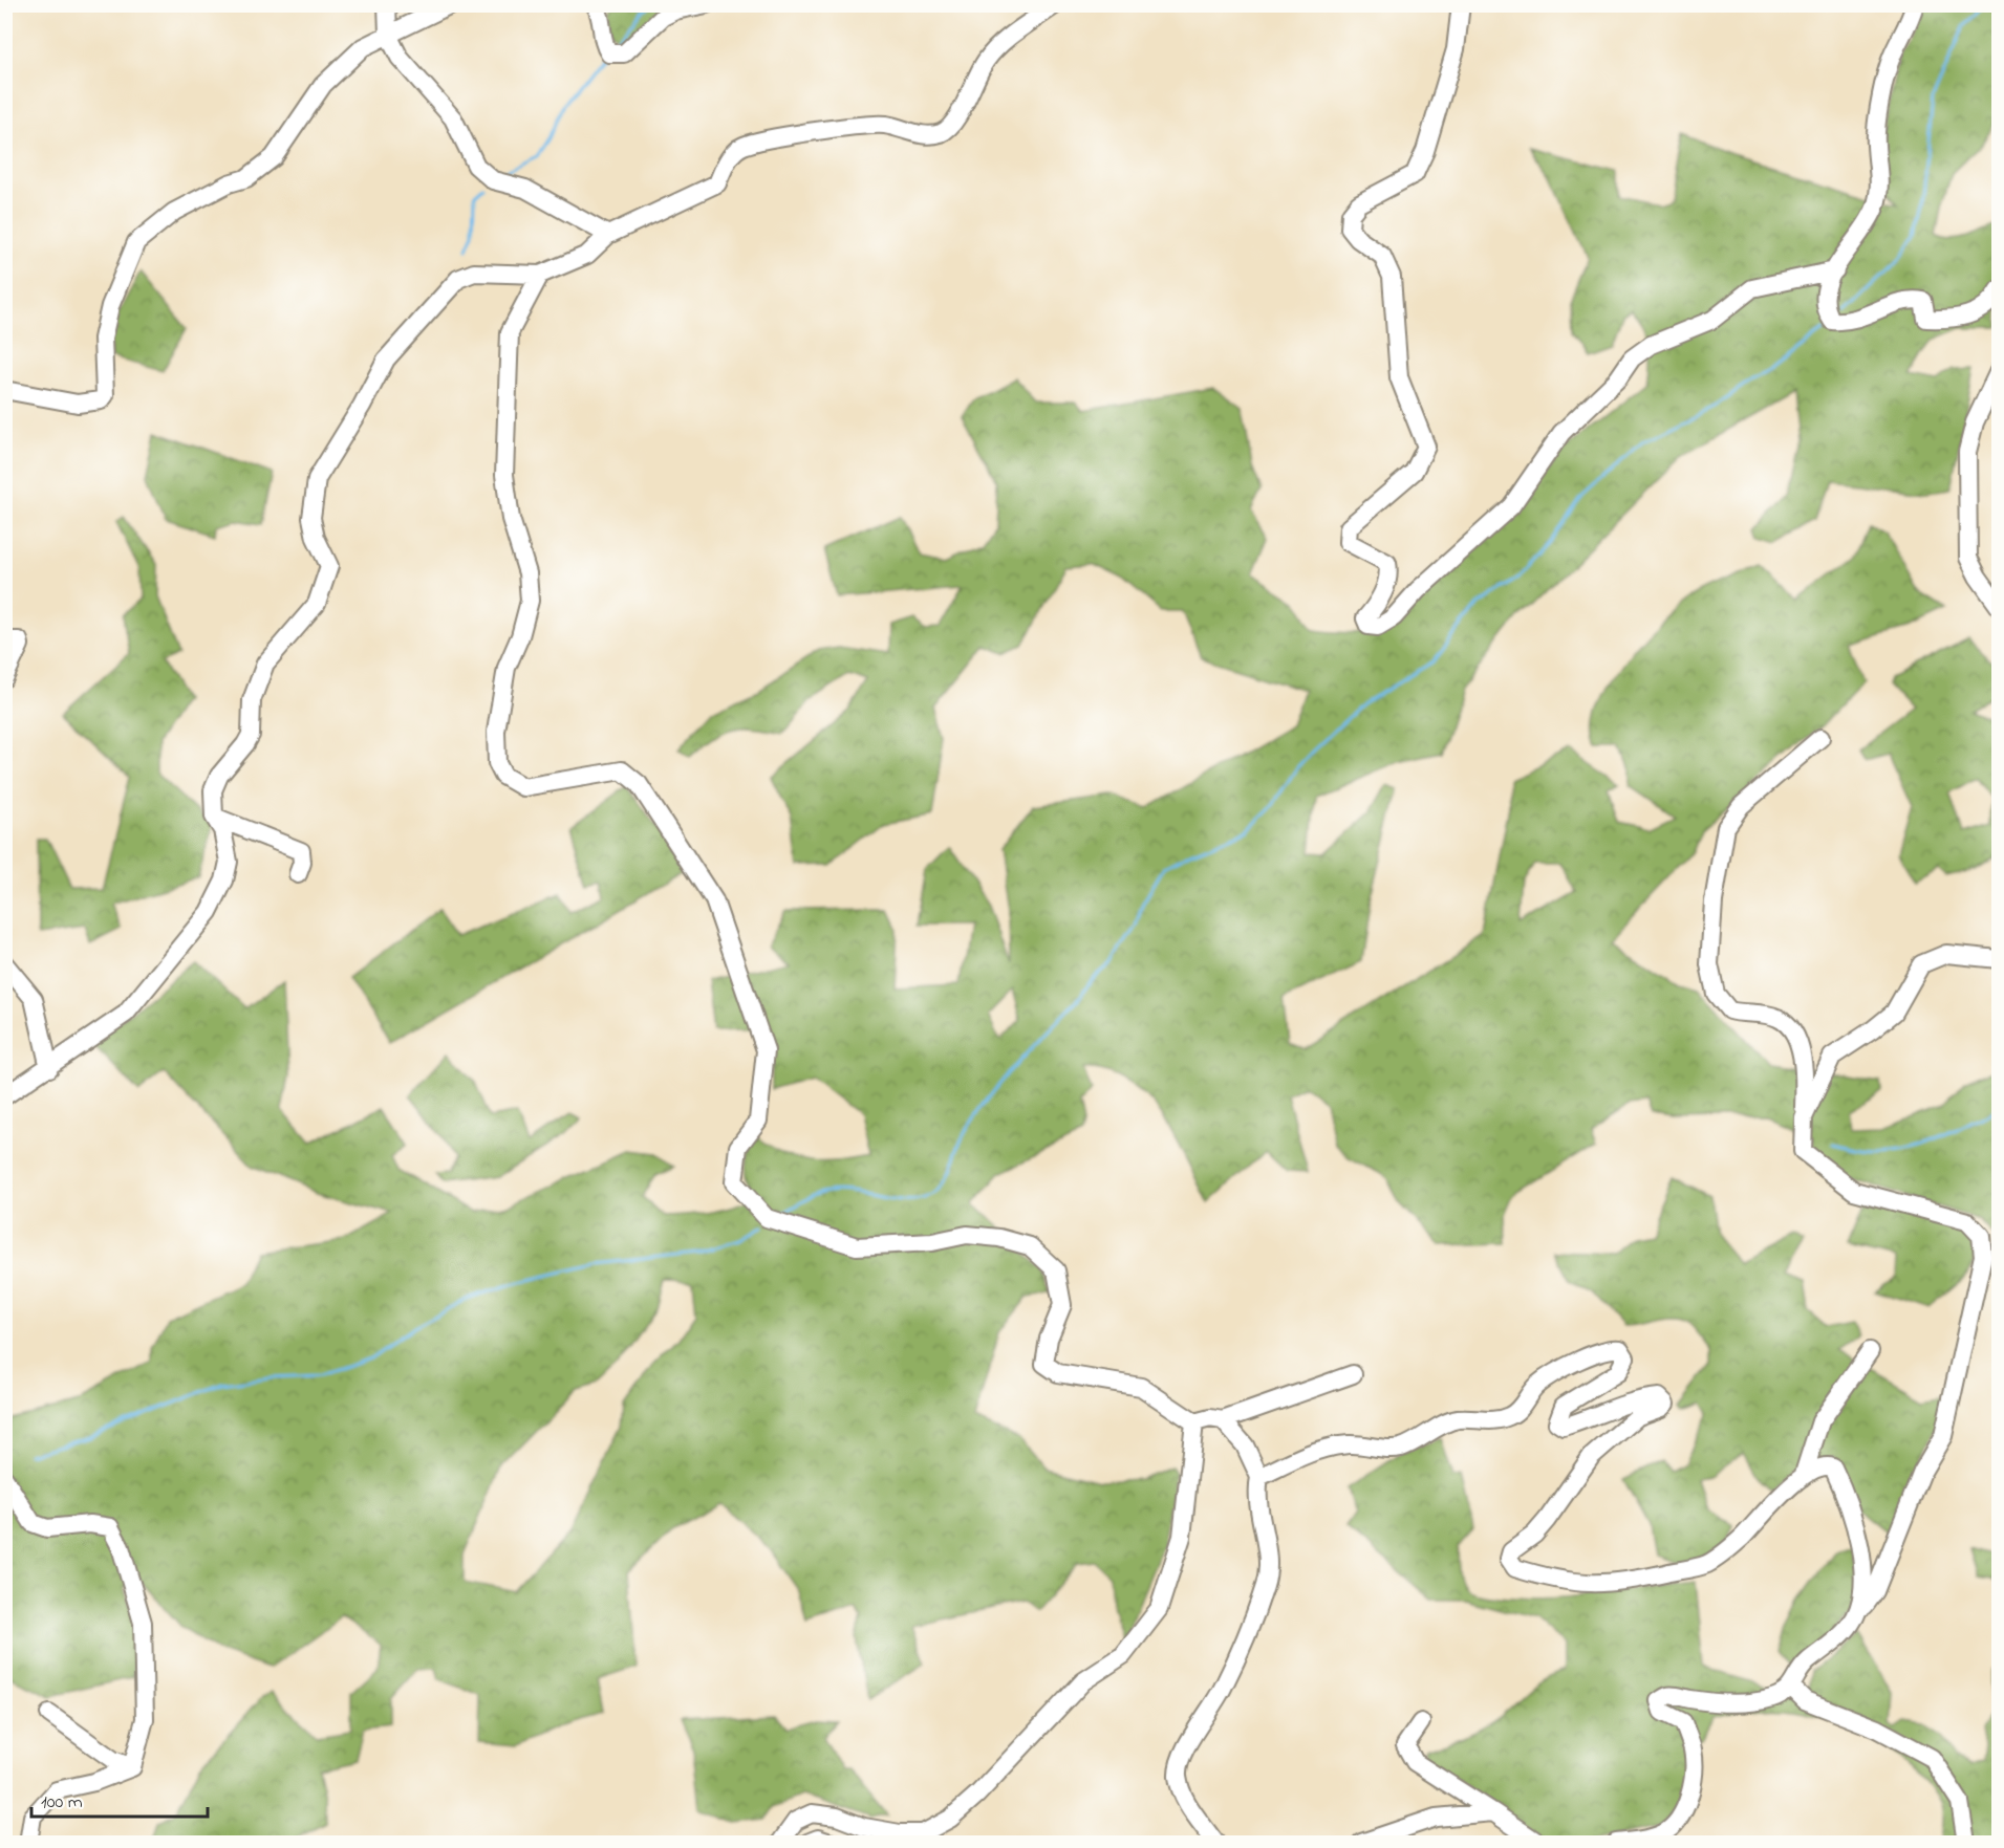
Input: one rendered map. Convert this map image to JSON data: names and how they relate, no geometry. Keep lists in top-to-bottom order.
{
  "scale_bar": "100 m"
}
